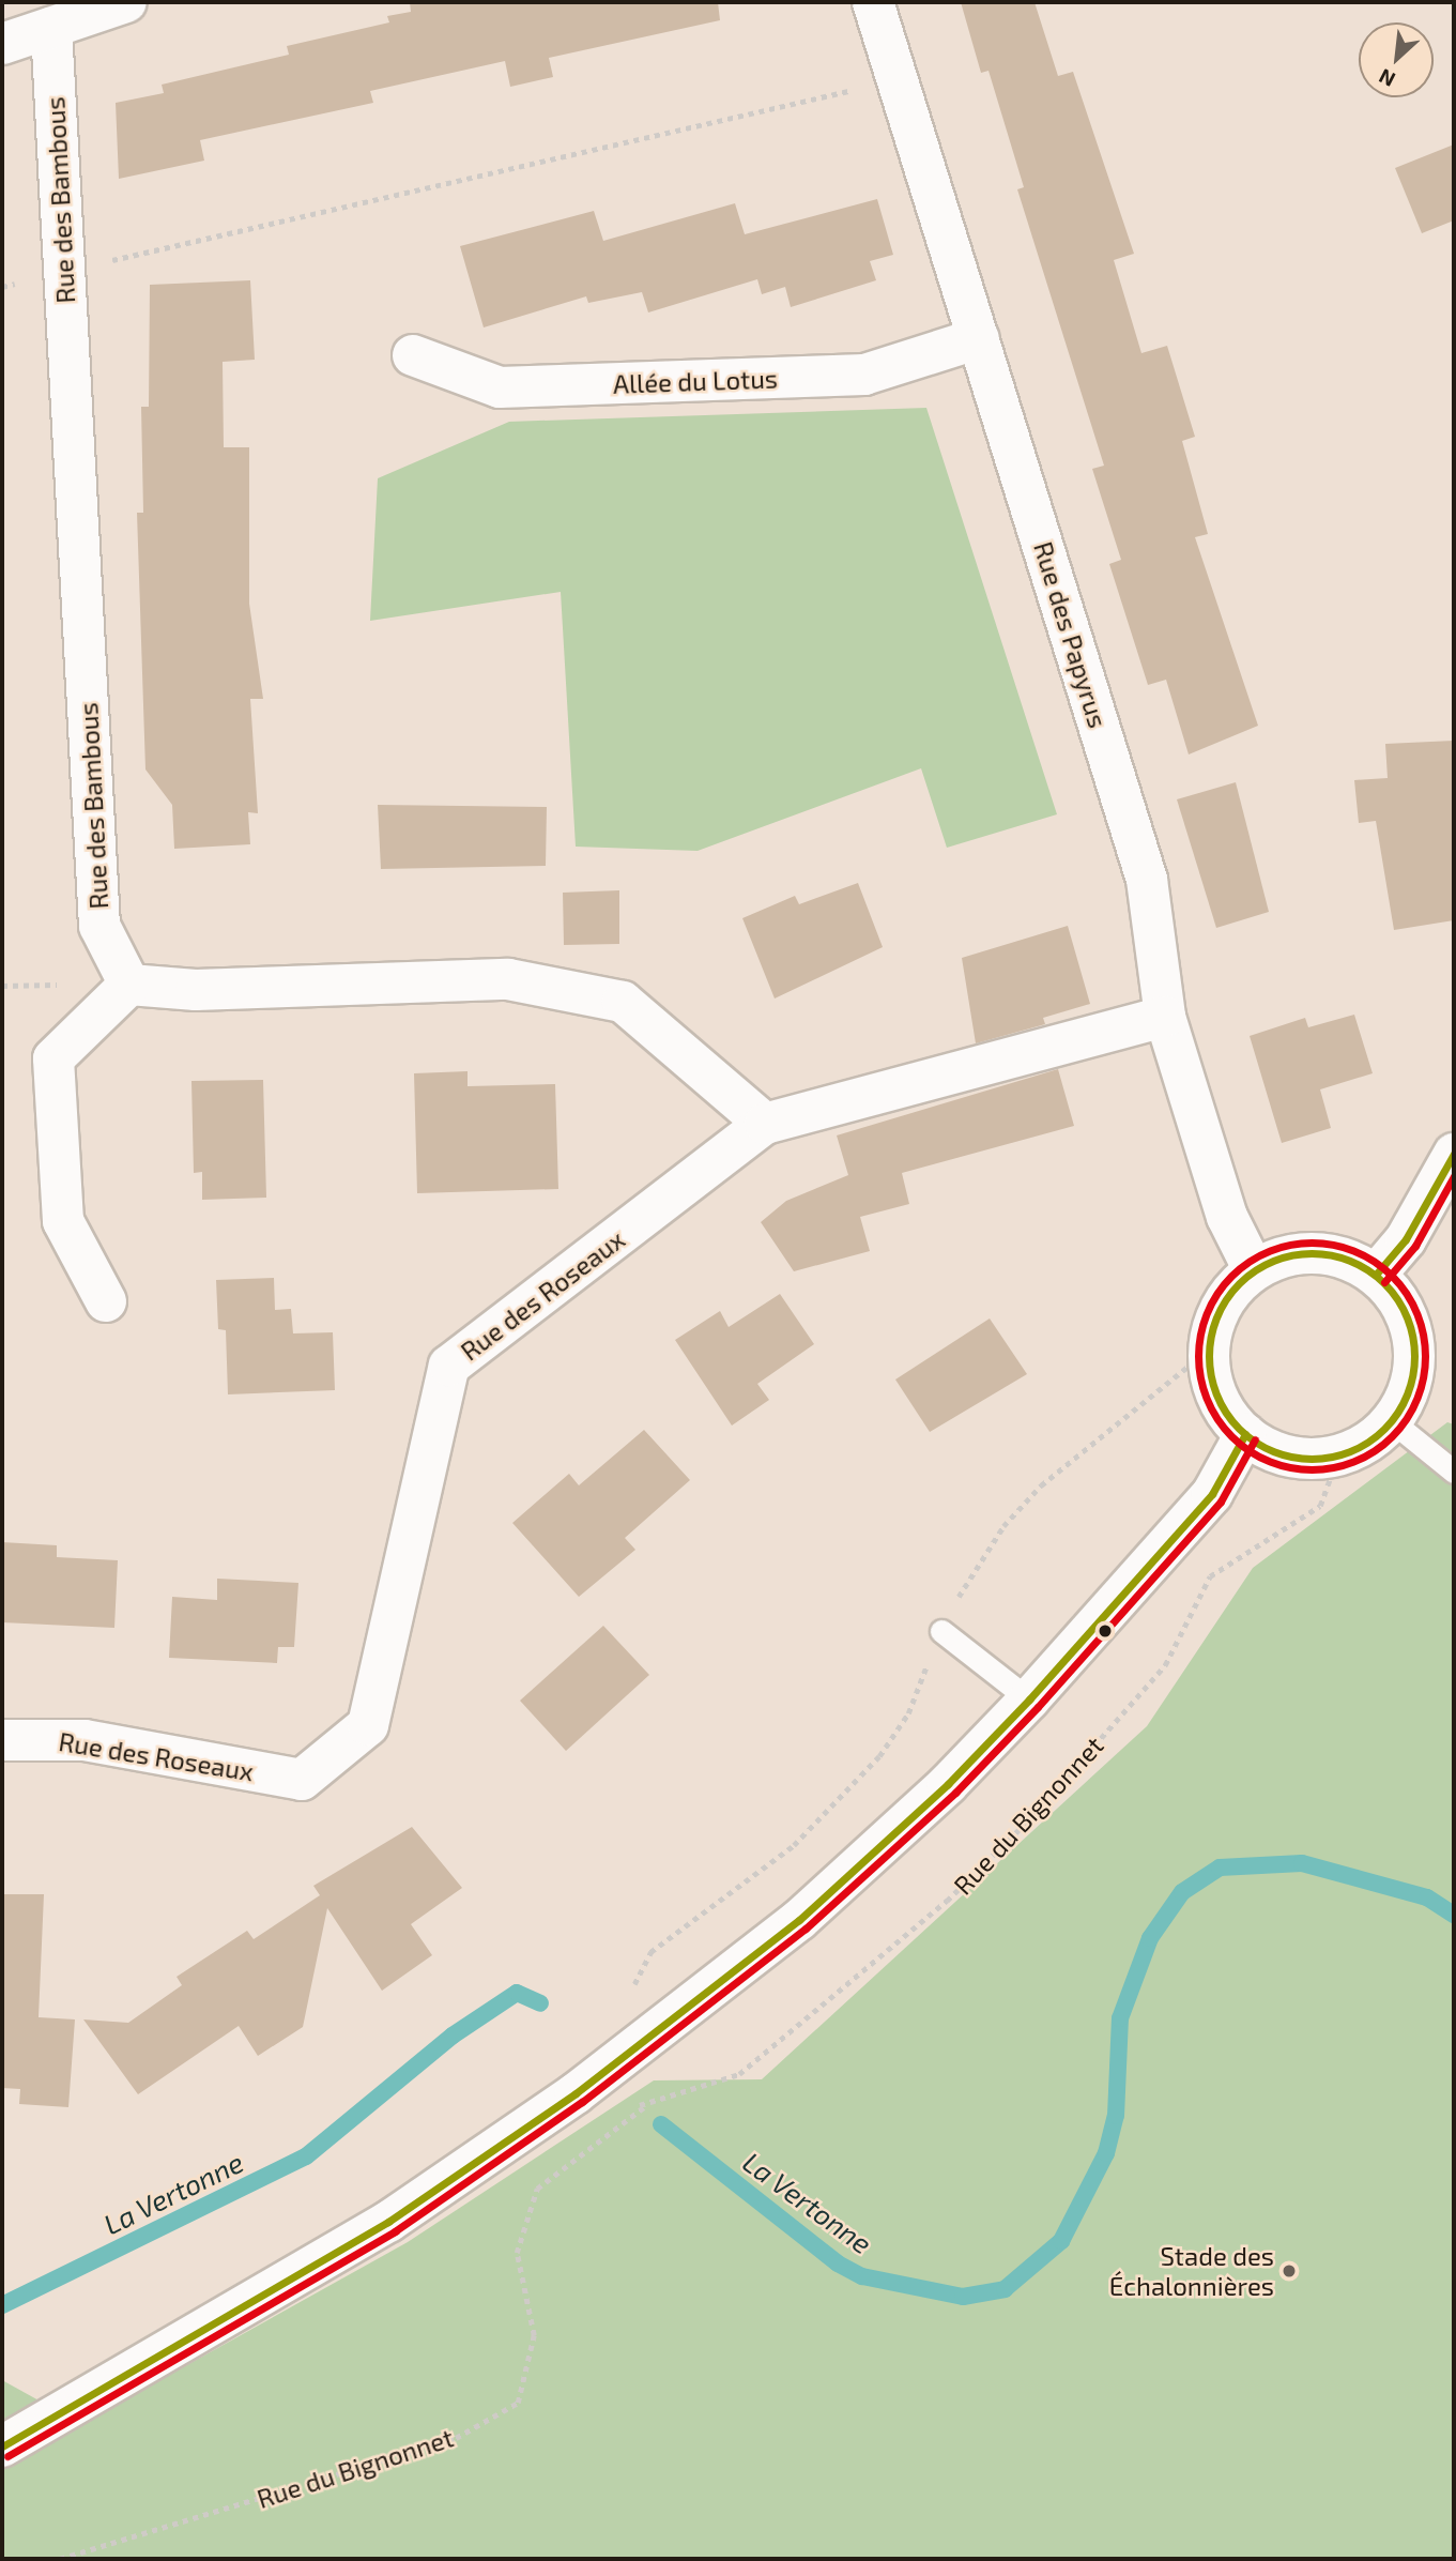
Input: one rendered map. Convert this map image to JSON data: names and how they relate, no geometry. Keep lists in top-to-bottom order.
{
  "streets": {
    "street": [
      "Rue des Bambous",
      "Allée du Lotus",
      "Rue des Papyrus",
      "Rue des Roseaux"
    ],
    "path": ["Rue du Bignonnet"]
  },
  "crossings": [
    ["Allée du Lotus", "Rue des Papyrus"],
    ["Rue des Papyrus", "Rue des Roseaux"],
    ["Rue des Papyrus", "Rue du Bignonnet"]
  ],
  "water": ["La Vertonne"],
  "places": ["Stade des Échalonnières"],
  "north": "bottom left"
}
